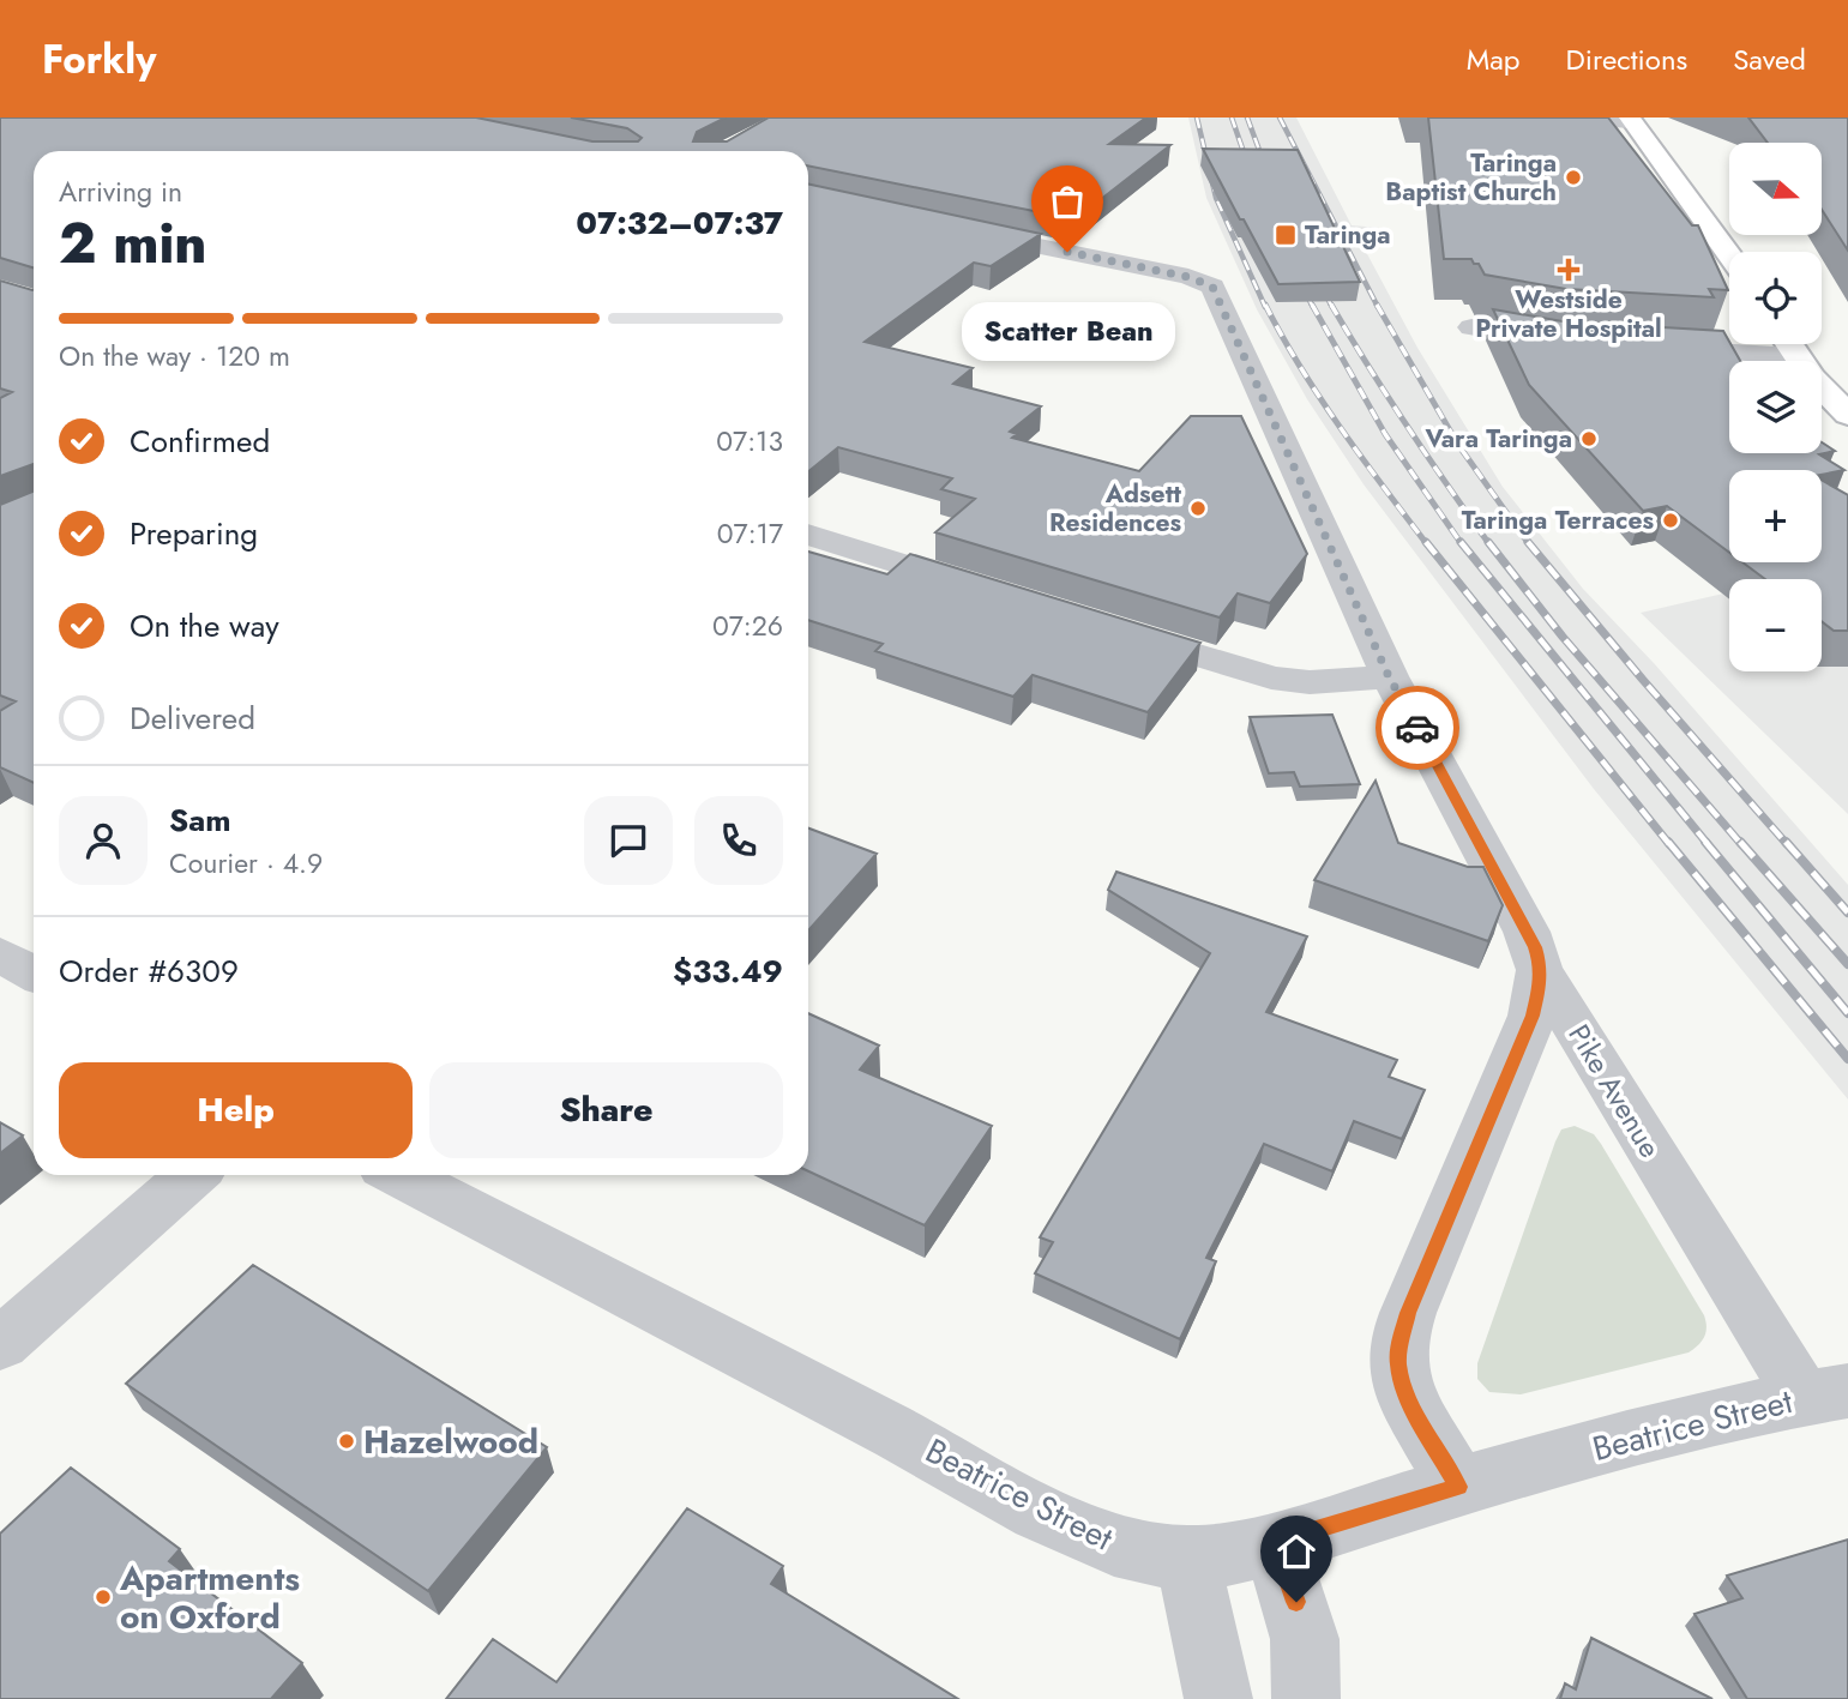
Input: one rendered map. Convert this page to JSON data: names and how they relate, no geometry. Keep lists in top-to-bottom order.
{
  "streets": {
    "street": ["Pike Avenue", "Beatrice Street"]
  },
  "crossings": [
    ["Pike Avenue", "Beatrice Street"]
  ],
  "places": {
    "other": [
      "Taringa Baptist Church",
      "Scatter Bean",
      "Vara Taringa",
      "Adsett Residences",
      "Taringa Terraces",
      "Hazelwood",
      "Apartments on Oxford"
    ],
    "transit": ["Taringa"],
    "health": ["Westside Private Hospital"]
  },
  "north": "right",
  "page": {
    "header": "Forkly",
    "nav": ["Map", "Directions", "Saved"],
    "map_buttons": ["+", "−"],
    "heading": ["2 min", "Arriving in", "07:32–07:37"],
    "panel": [
      "Sam",
      "Courier · 4.9",
      "Order #6309",
      "$33.49"
    ],
    "bar": "On the way · 120 m",
    "bubble": "Scatter Bean",
    "list": [
      ["Confirmed", "07:13"],
      ["Preparing", "07:17"],
      ["On the way", "07:26"],
      "Delivered"
    ],
    "buttons": ["Help", "Share"]
  }
}
